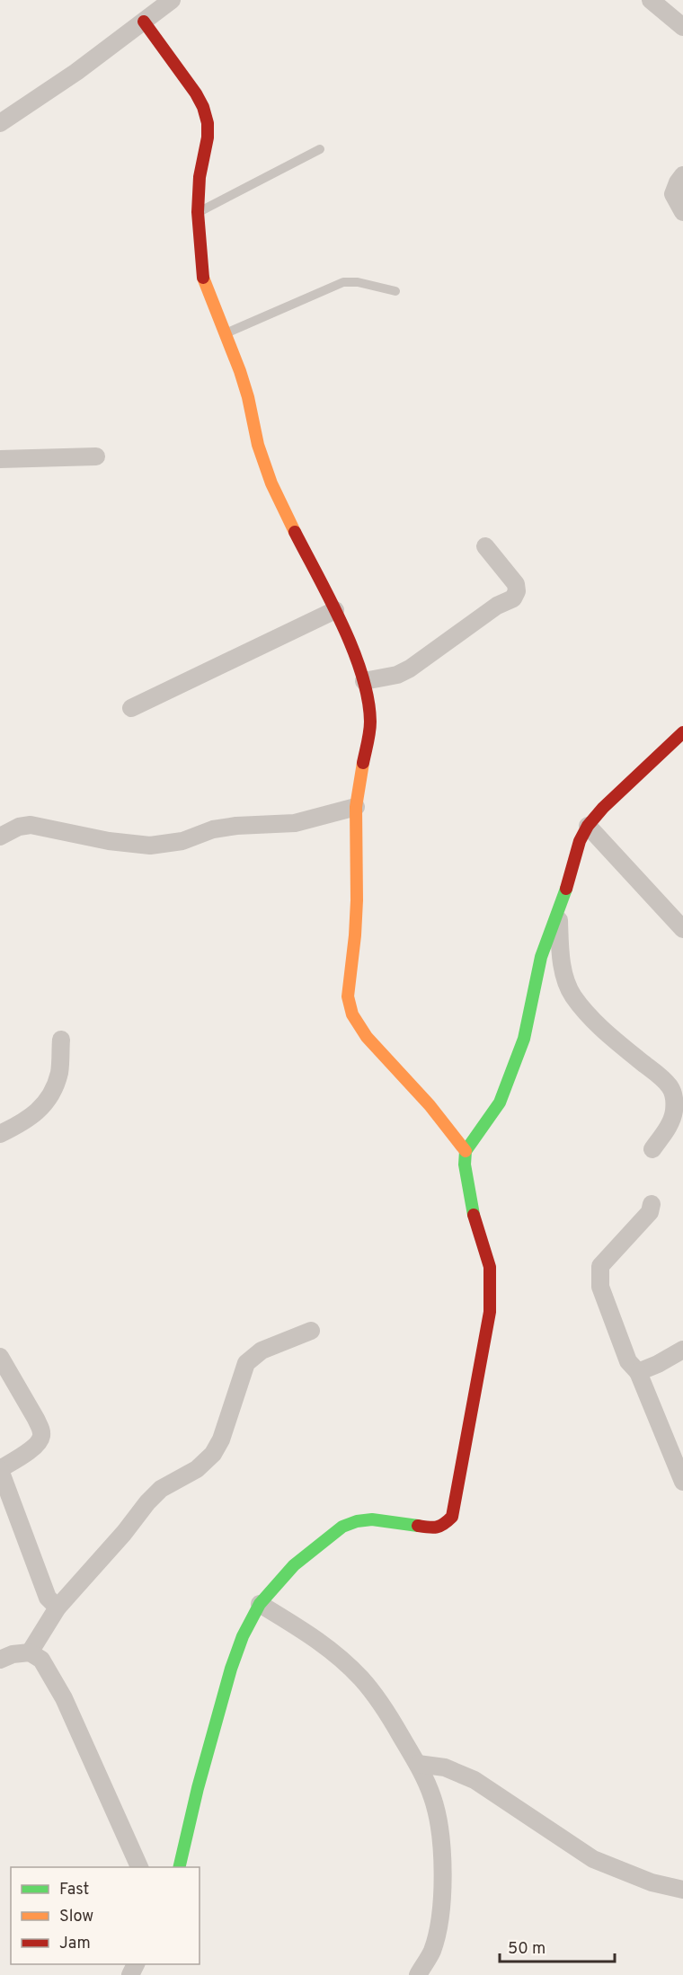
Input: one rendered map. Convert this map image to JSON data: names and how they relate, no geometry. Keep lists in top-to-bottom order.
{
  "legend": ["Fast", "Slow", "Jam"],
  "scale_bar": "50 m"
}
